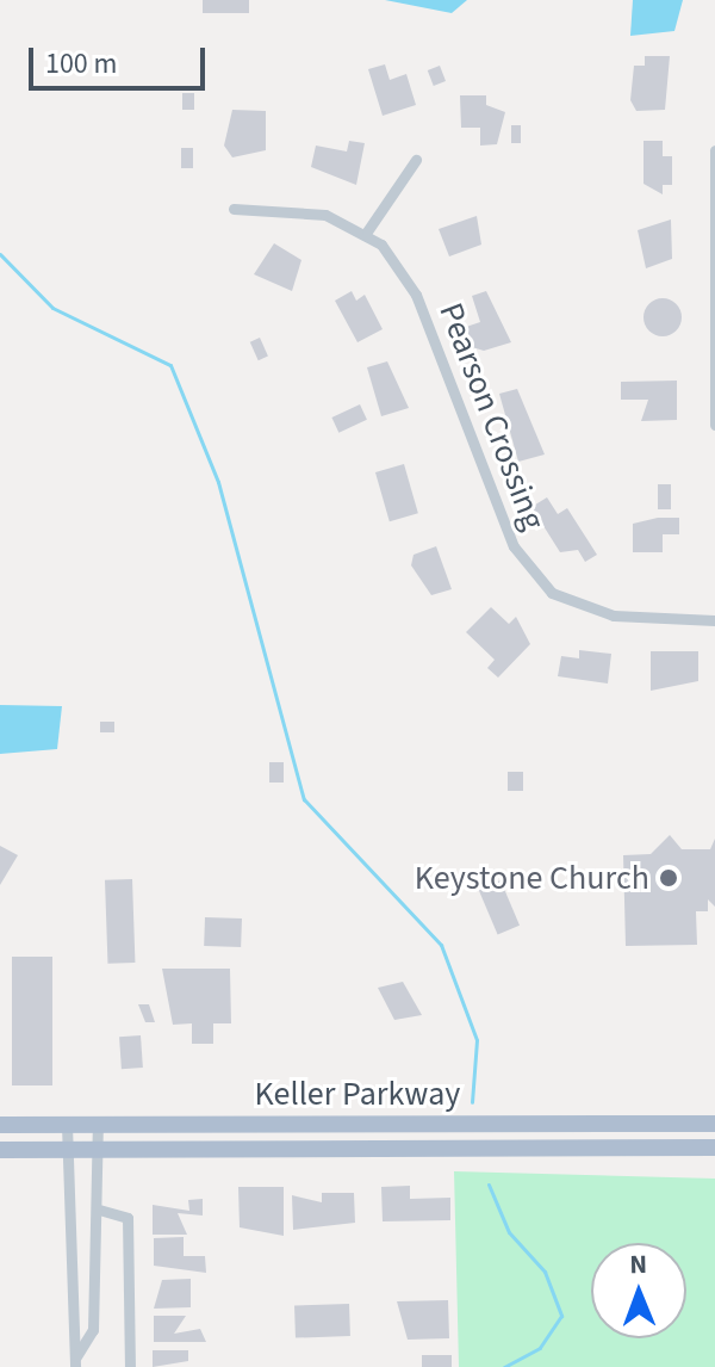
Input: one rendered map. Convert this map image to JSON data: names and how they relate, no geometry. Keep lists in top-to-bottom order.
{
  "streets": {
    "main road": ["Keller Parkway"],
    "street": ["Pearson Crossing"]
  },
  "places": ["Keystone Church"],
  "scale_bar": "100 m",
  "north": "top"
}
